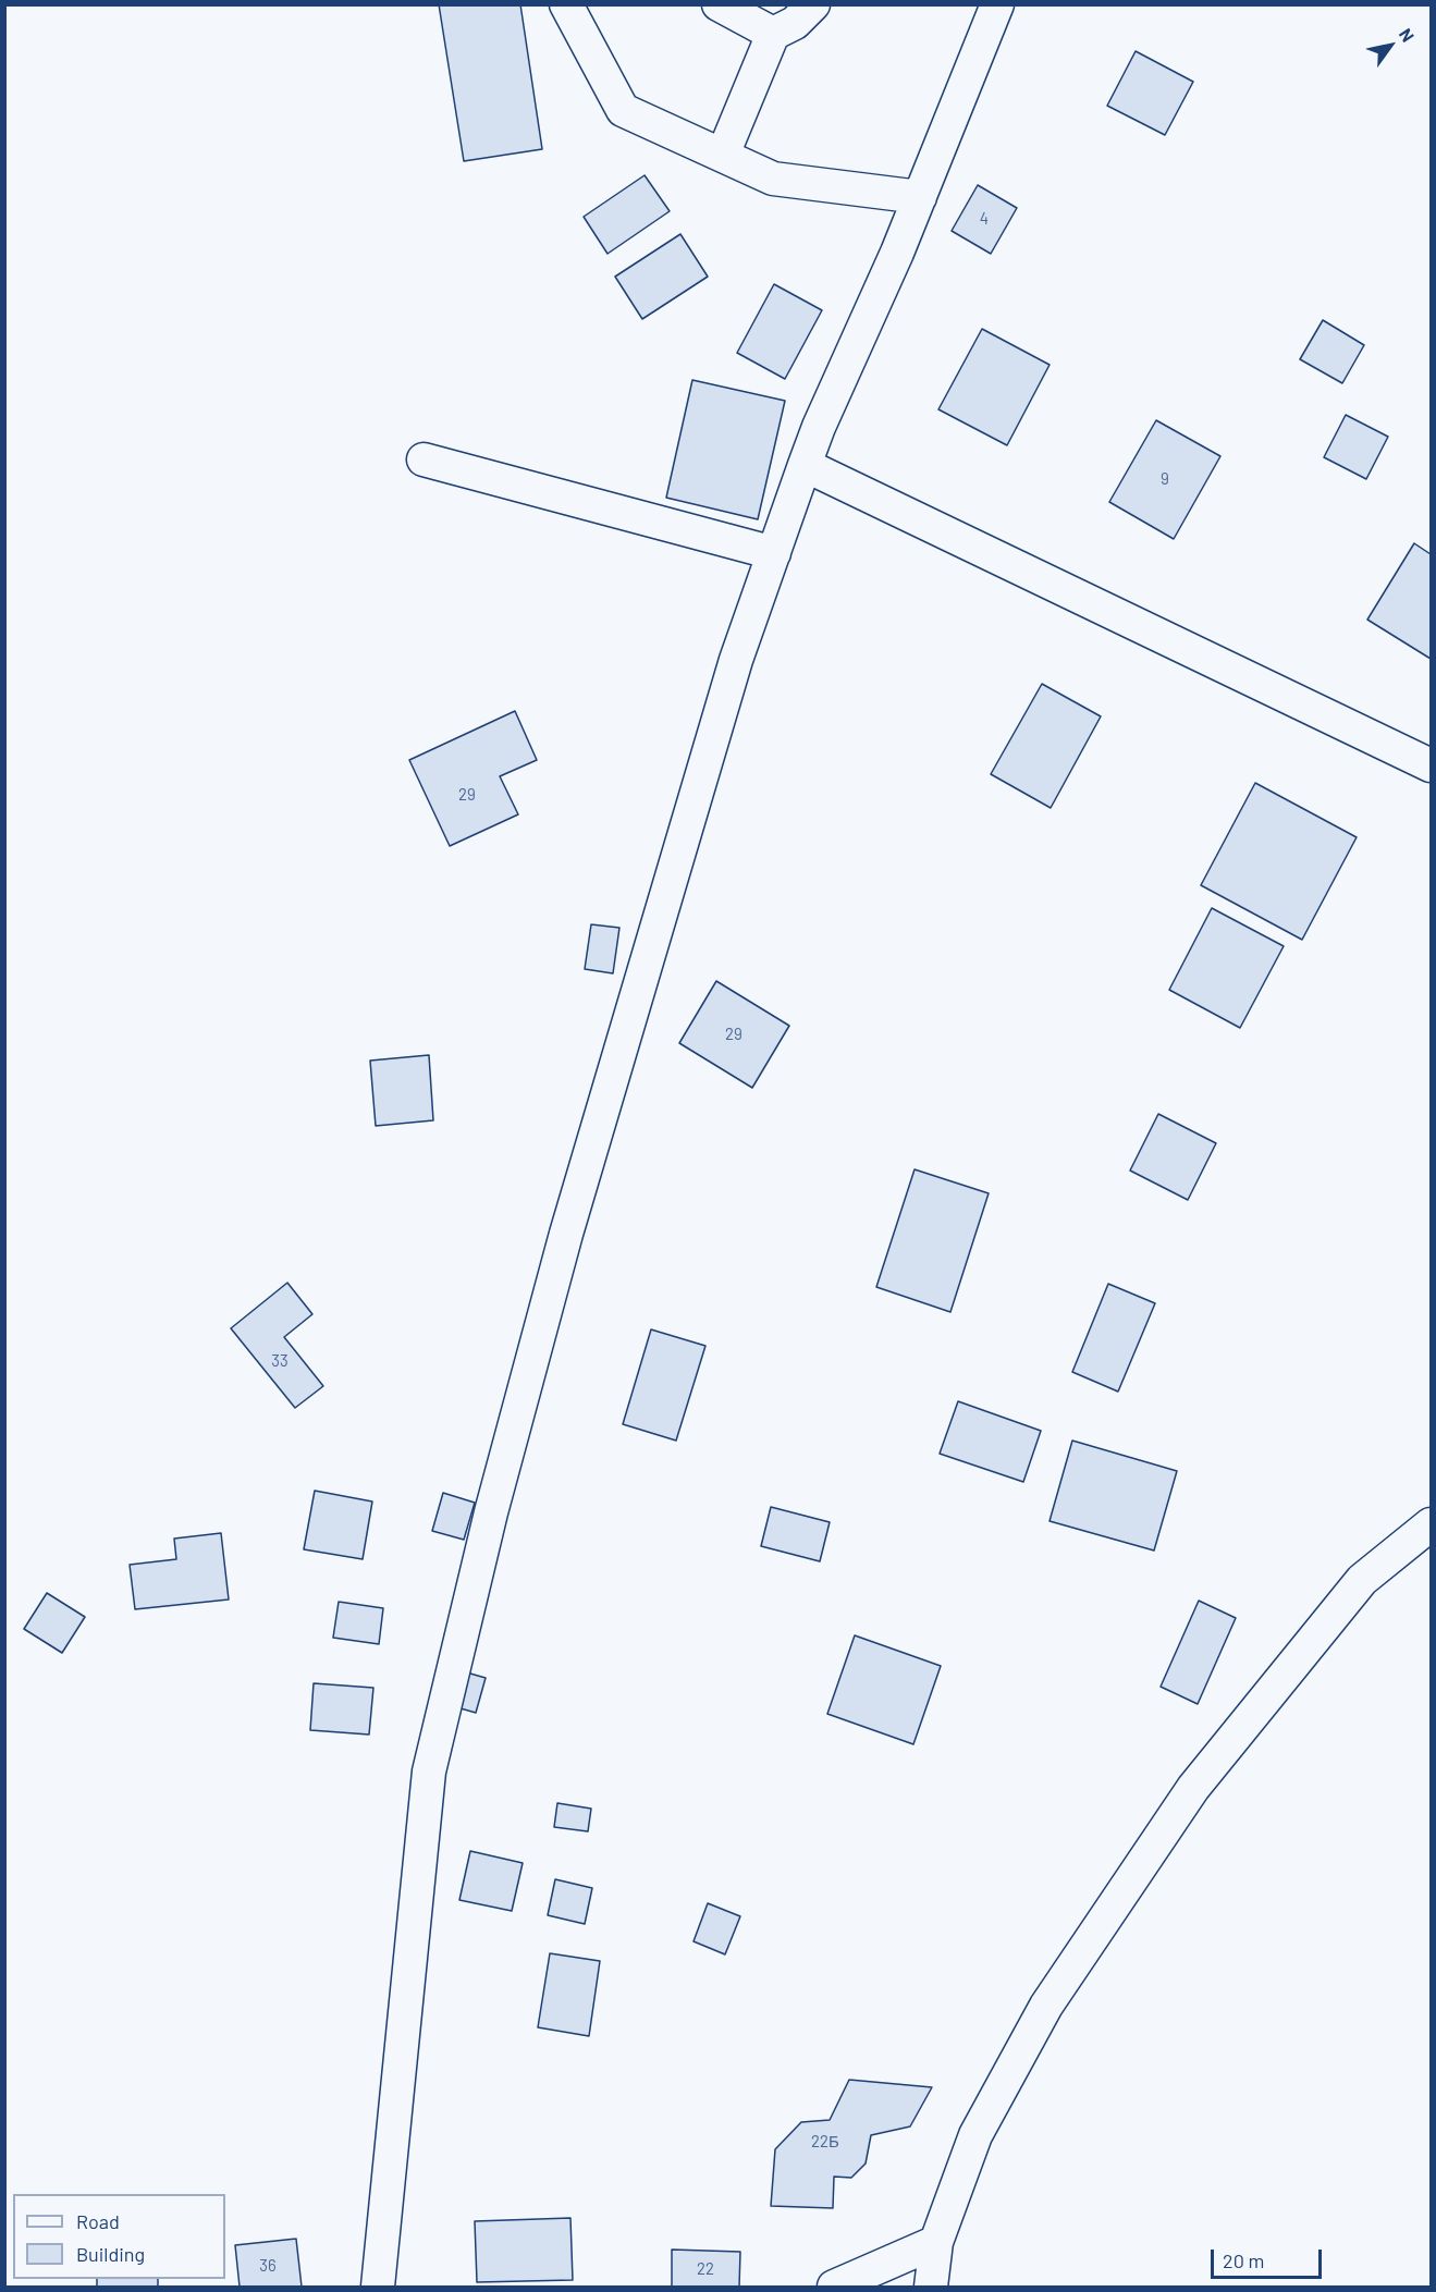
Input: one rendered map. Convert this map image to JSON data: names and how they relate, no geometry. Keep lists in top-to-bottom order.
{
  "house_numbers": [
    "4",
    "9",
    "29",
    "29",
    "33",
    "22Б",
    "36",
    "22"
  ],
  "legend": ["Road", "Building"],
  "scale_bar": "20 m",
  "north": "top right"
}
